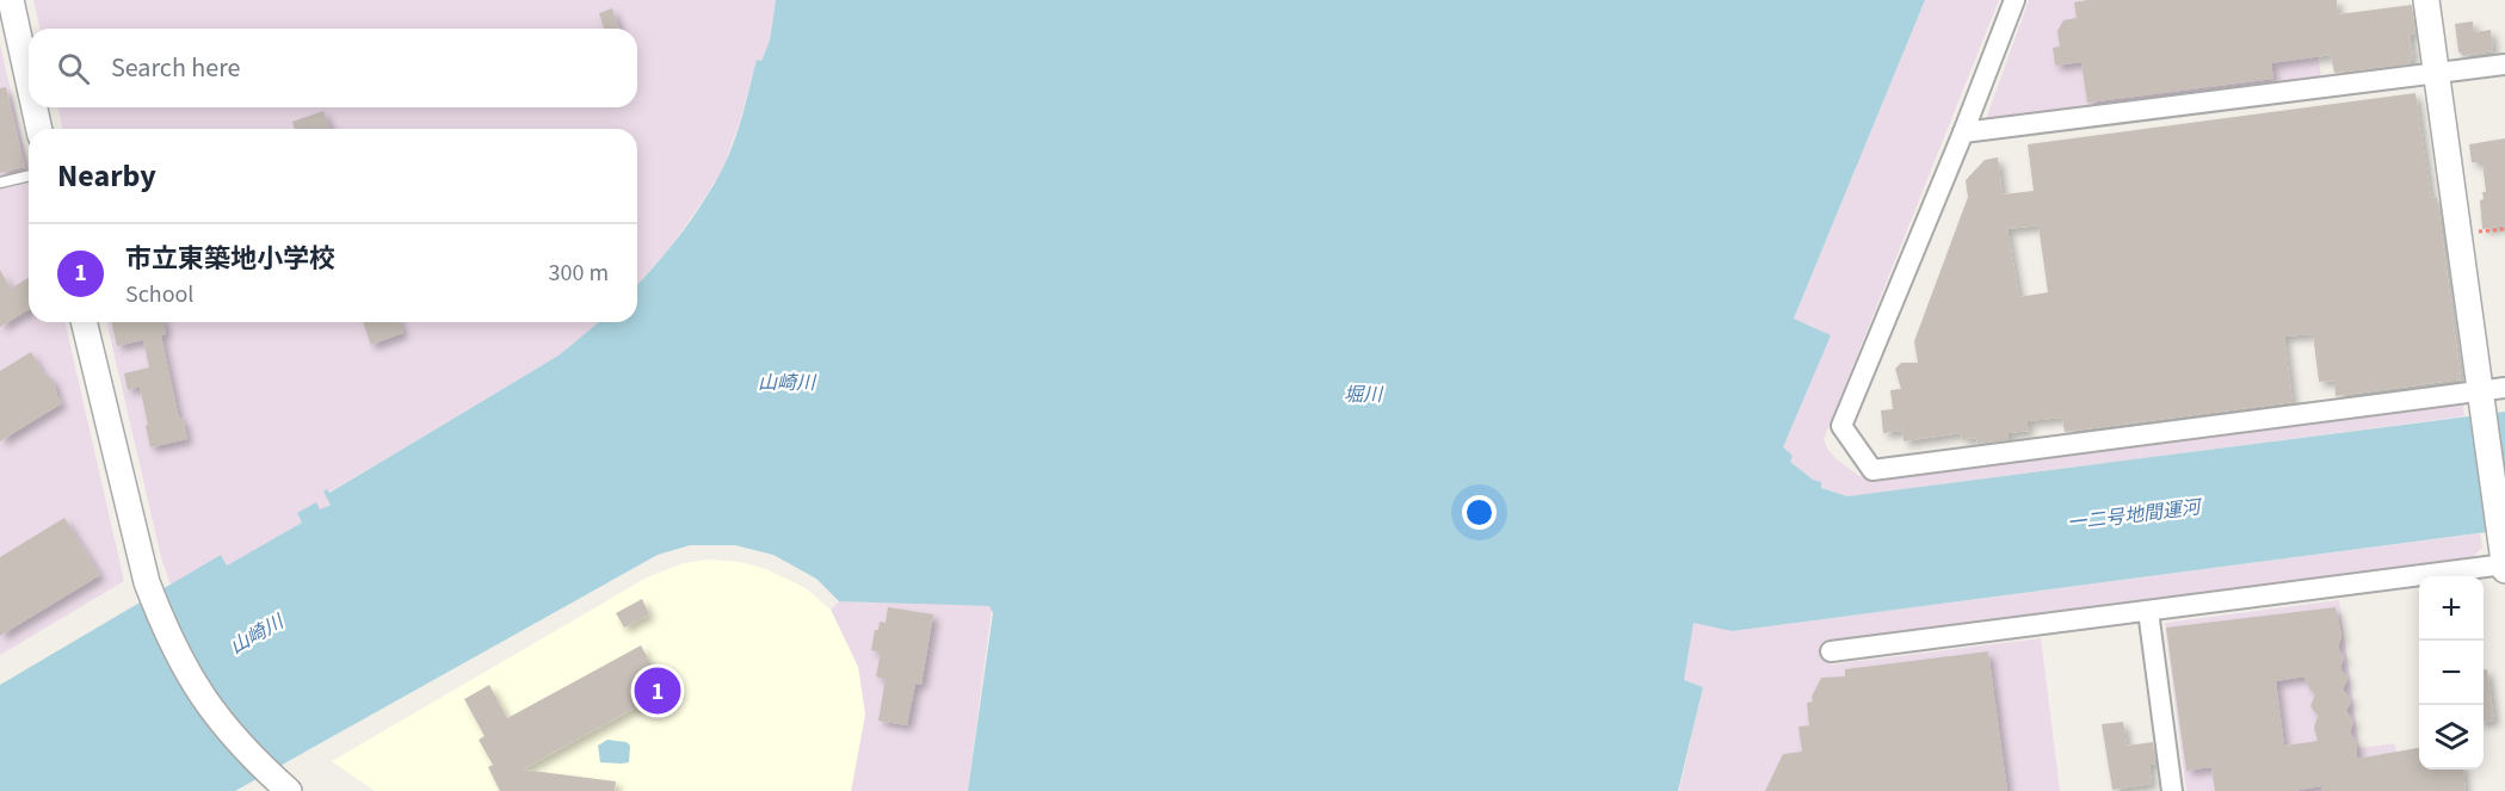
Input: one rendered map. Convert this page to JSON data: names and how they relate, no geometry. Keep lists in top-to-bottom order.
{
  "water": ["山崎川", "堀川", "一二号地間運河"],
  "page": {
    "search": "Search here",
    "heading": "Nearby",
    "list": [
      {
        "mark": "1",
        "name": "市立東築地小学校",
        "note": "School",
        "value": "300 m"
      }
    ],
    "map_buttons": ["+", "−"],
    "pins": "1"
  }
}
